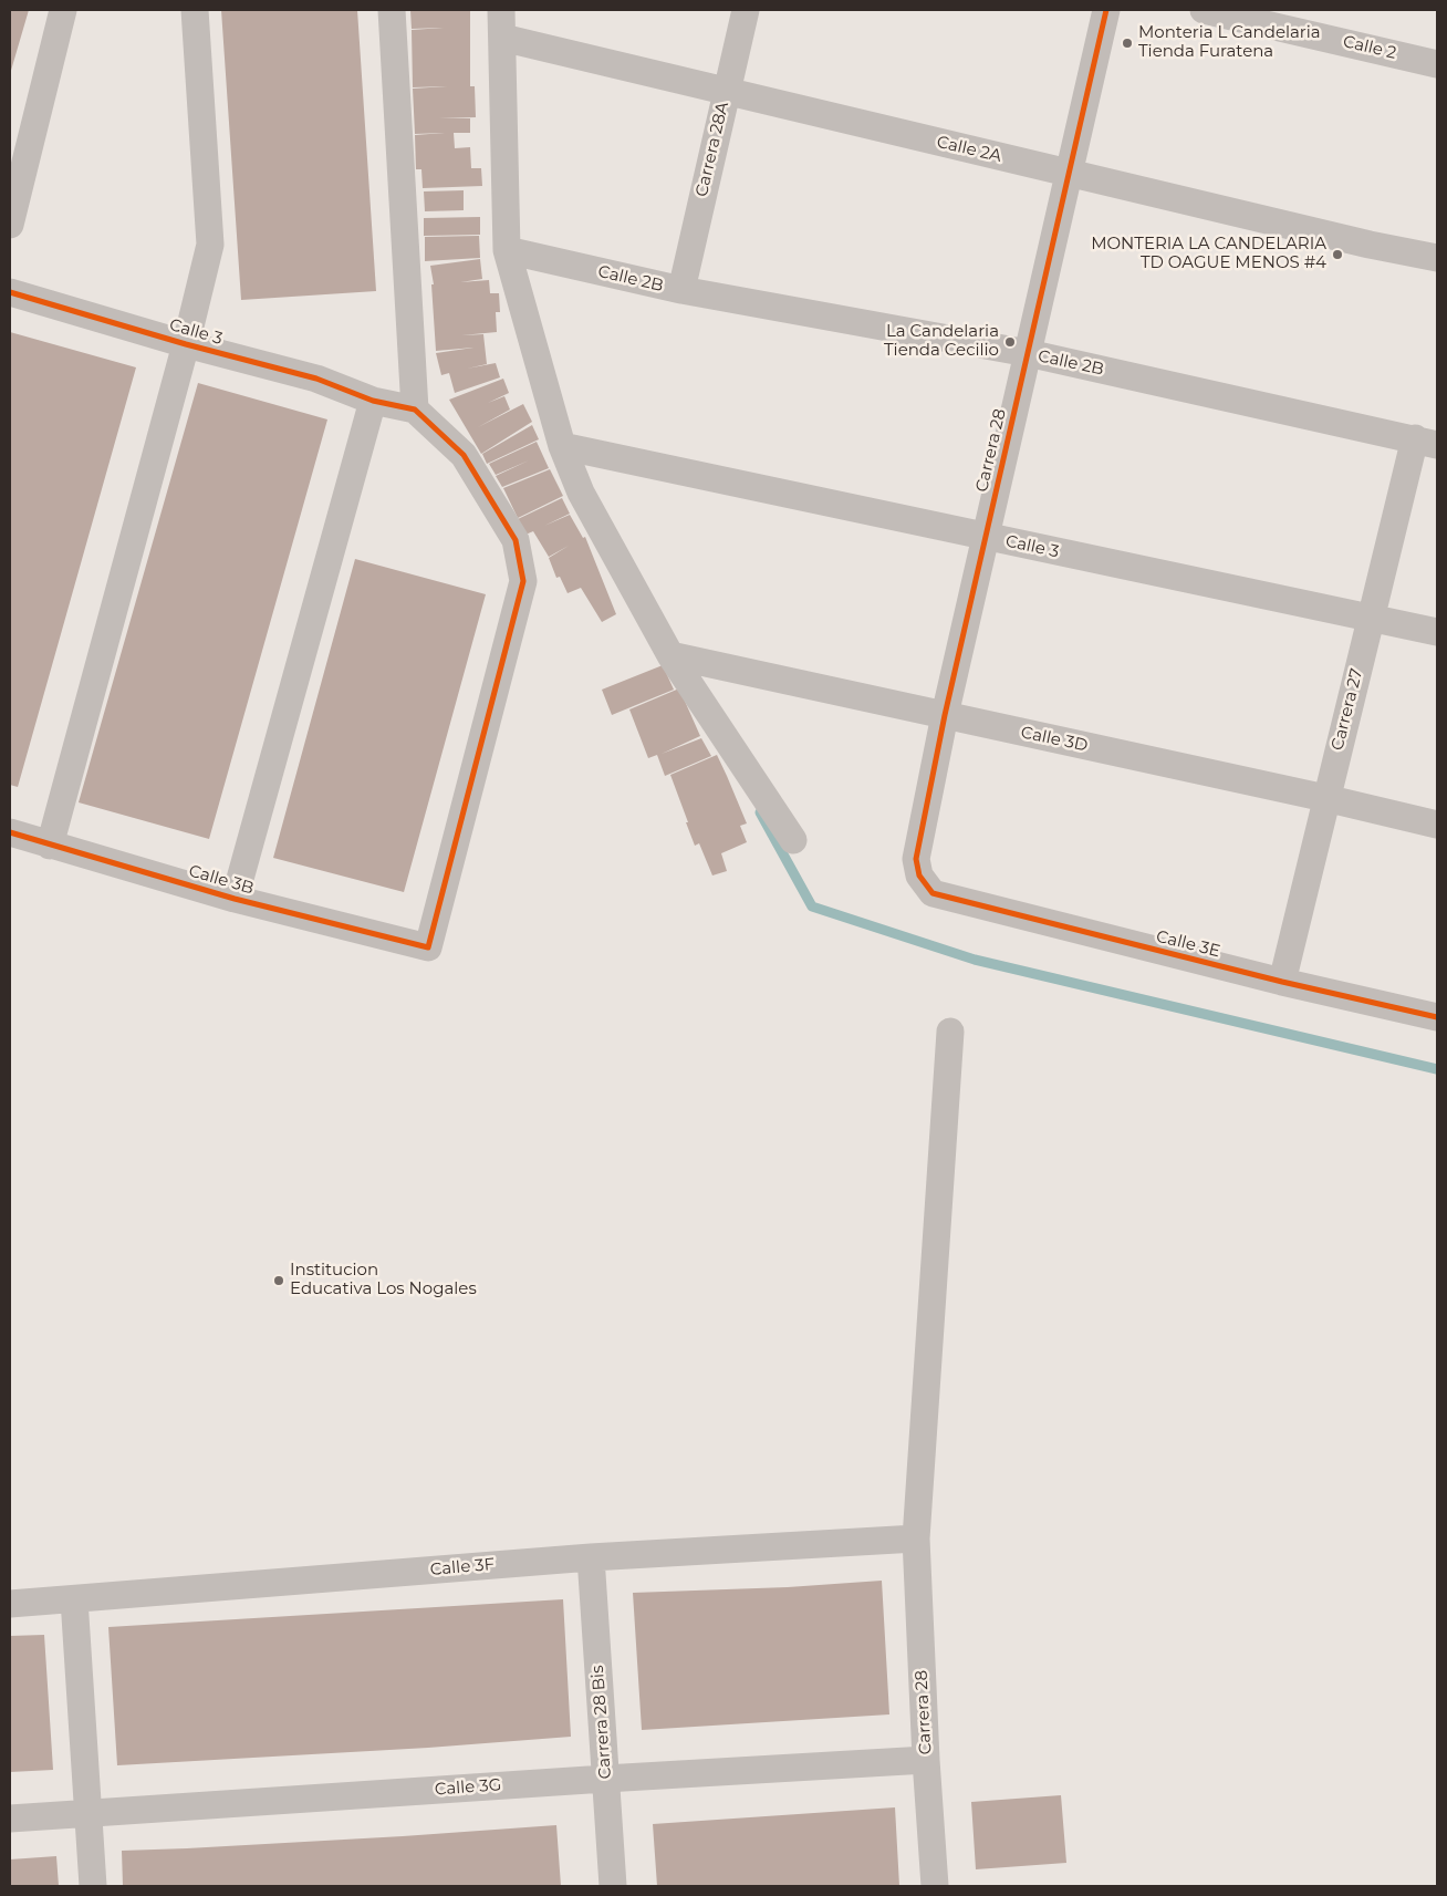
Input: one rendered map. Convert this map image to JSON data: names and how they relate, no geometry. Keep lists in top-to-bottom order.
{
  "streets": {
    "street": [
      "Calle 2",
      "Carrera 28A",
      "Calle 2A",
      "Calle 2B",
      "Calle 3",
      "Carrera 28",
      "Carrera 27",
      "Calle 3D",
      "Calle 3B",
      "Calle 3E",
      "Calle 3F",
      "Carrera 28 Bis",
      "Calle 3G"
    ]
  },
  "crossings": [
    ["Carrera 28A", "Calle 2A"],
    ["Carrera 28A", "Calle 2B"],
    ["Calle 2A", "Carrera 28"],
    ["Calle 2B", "Carrera 28"],
    ["Calle 2B", "Carrera 27"],
    ["Calle 3", "Carrera 28"],
    ["Calle 3", "Carrera 27"],
    ["Calle 3", "Calle 3B"],
    ["Carrera 28", "Calle 3D"],
    ["Carrera 28", "Calle 3E"],
    ["Carrera 28", "Calle 3F"],
    ["Carrera 28", "Calle 3G"],
    ["Carrera 27", "Calle 3D"],
    ["Carrera 27", "Calle 3E"],
    ["Calle 3F", "Carrera 28 Bis"],
    ["Carrera 28 Bis", "Calle 3G"]
  ],
  "places": [
    "Monteria L Candelaria Tienda Furatena",
    "MONTERIA LA CANDELARIA TD OAGUE MENOS #4",
    "La Candelaria Tienda Cecilio",
    "Institucion Educativa Los Nogales"
  ]
}
